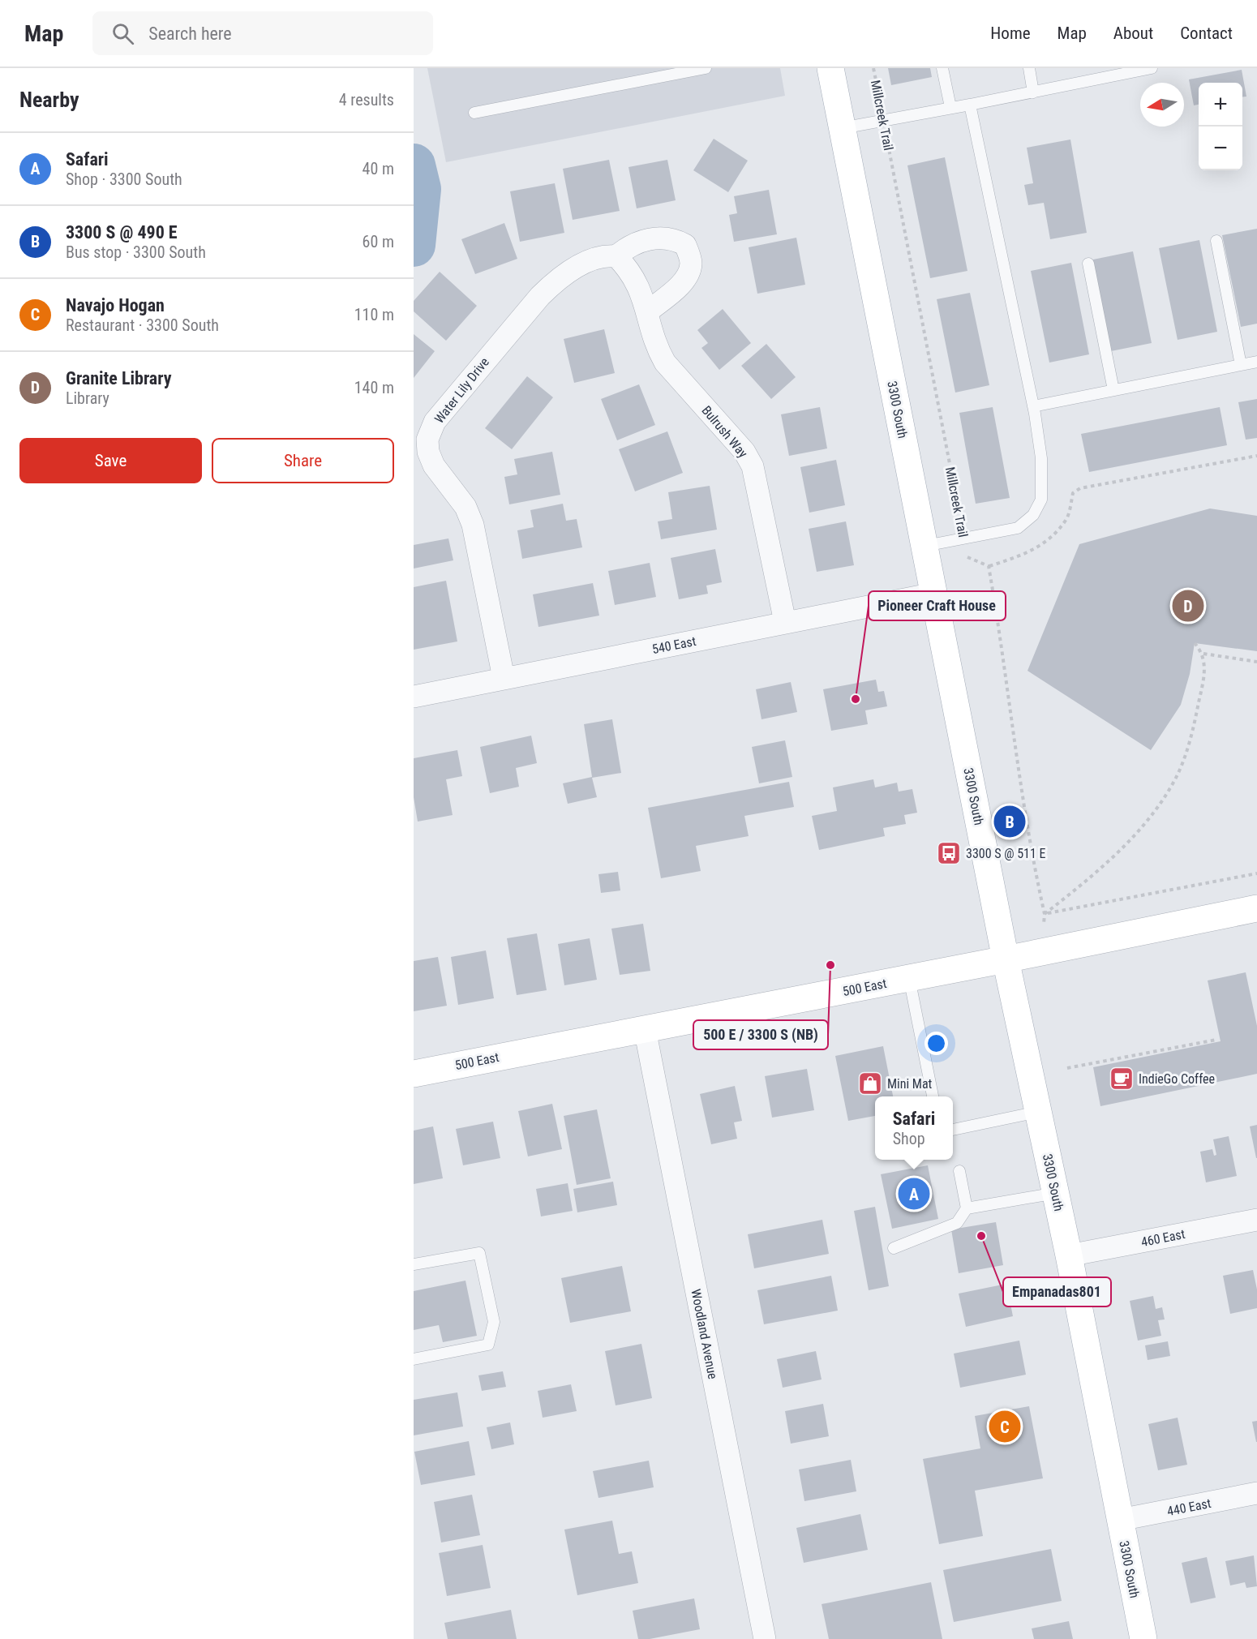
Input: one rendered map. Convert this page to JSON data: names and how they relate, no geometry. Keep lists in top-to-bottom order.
{
  "streets": {
    "main road": ["3300 South", "500 East"],
    "street": [
      "Water Lily Drive",
      "Bulrush Way",
      "540 East",
      "460 East",
      "Woodland Avenue",
      "440 East"
    ],
    "path": ["Millcreek Trail"]
  },
  "crossings": [
    ["Water Lily Drive", "Bulrush Way"],
    ["Water Lily Drive", "540 East"],
    ["3300 South", "540 East"],
    ["3300 South", "500 East"],
    ["3300 South", "460 East"],
    ["3300 South", "440 East"],
    ["Bulrush Way", "540 East"],
    ["500 East", "Woodland Avenue"]
  ],
  "places": {
    "other": ["Pioneer Craft House", "500 E / 3300 S (NB)", "Empanadas801"],
    "bus stop": ["3300 S @ 511 E"],
    "cafe": ["IndieGo Coffee"],
    "shop": ["Mini Mat"]
  },
  "north": "left",
  "page": {
    "header": "Map",
    "search": "Search here",
    "nav": [
      "Home",
      "Map",
      "About",
      "Contact"
    ],
    "heading": ["Nearby", "4 results"],
    "map_buttons": ["+", "−"],
    "list": [
      {
        "mark": "A",
        "name": "Safari",
        "note": "Shop · 3300 South",
        "value": "40 m"
      },
      {
        "mark": "B",
        "name": "3300 S @ 490 E",
        "note": "Bus stop · 3300 South",
        "value": "60 m"
      },
      {
        "mark": "C",
        "name": "Navajo Hogan",
        "note": "Restaurant · 3300 South",
        "value": "110 m"
      },
      {
        "mark": "D",
        "name": "Granite Library",
        "note": "Library",
        "value": "140 m"
      }
    ],
    "buttons": ["Save", "Share"],
    "pins": [
      "D",
      "B",
      "A",
      "C"
    ],
    "popup": ["Safari", "Shop"]
  }
}
